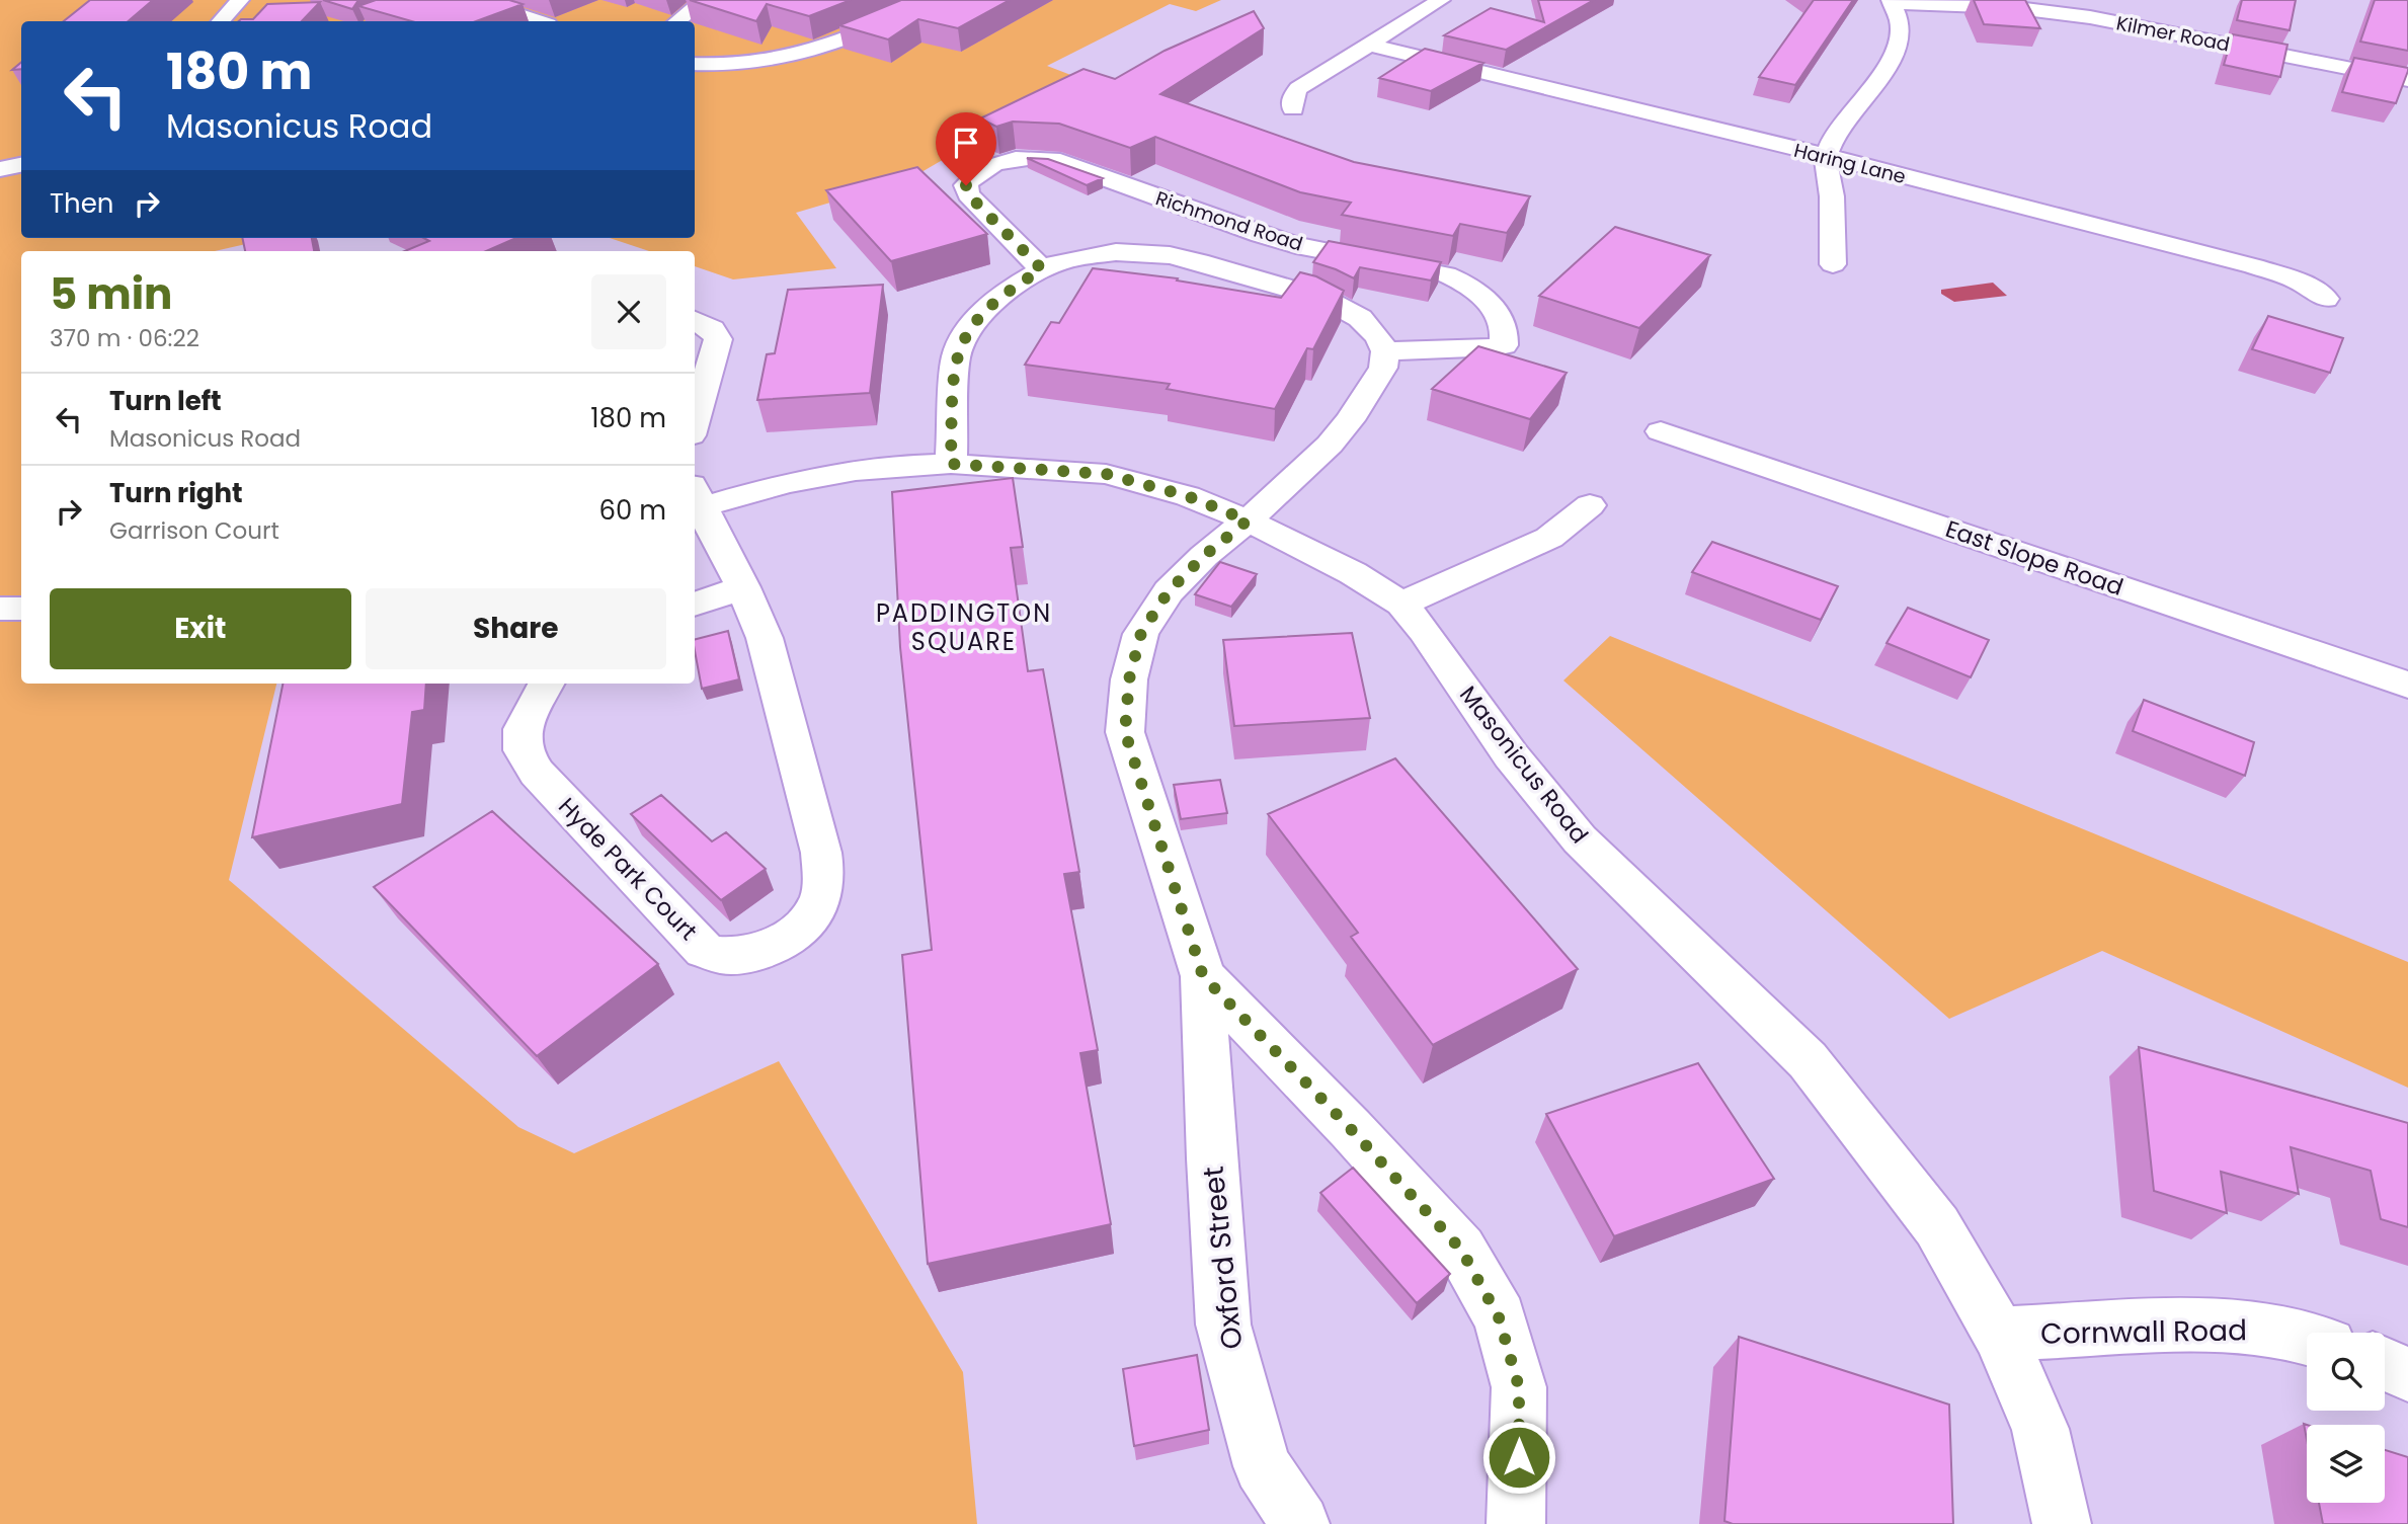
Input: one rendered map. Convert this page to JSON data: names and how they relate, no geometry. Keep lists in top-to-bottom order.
{
  "streets": {
    "street": [
      "Kilmer Road",
      "Haring Lane",
      "Richmond Road",
      "East Slope Road",
      "Masonicus Road",
      "Hyde Park Court",
      "Oxford Street",
      "Cornwall Road"
    ]
  },
  "crossings": [
    ["Masonicus Road", "Hyde Park Court"],
    ["Masonicus Road", "Cornwall Road"]
  ],
  "districts": ["PADDINGTON SQUARE"],
  "page": {
    "turn": ["180 m", "Masonicus Road"],
    "then": "Then",
    "heading": ["5 min", "370 m · 06:22"],
    "list": [
      {
        "name": "Turn left",
        "note": "Masonicus Road",
        "value": "180 m"
      },
      {
        "name": "Turn right",
        "note": "Garrison Court",
        "value": "60 m"
      }
    ],
    "buttons": ["Exit", "Share"]
  }
}
